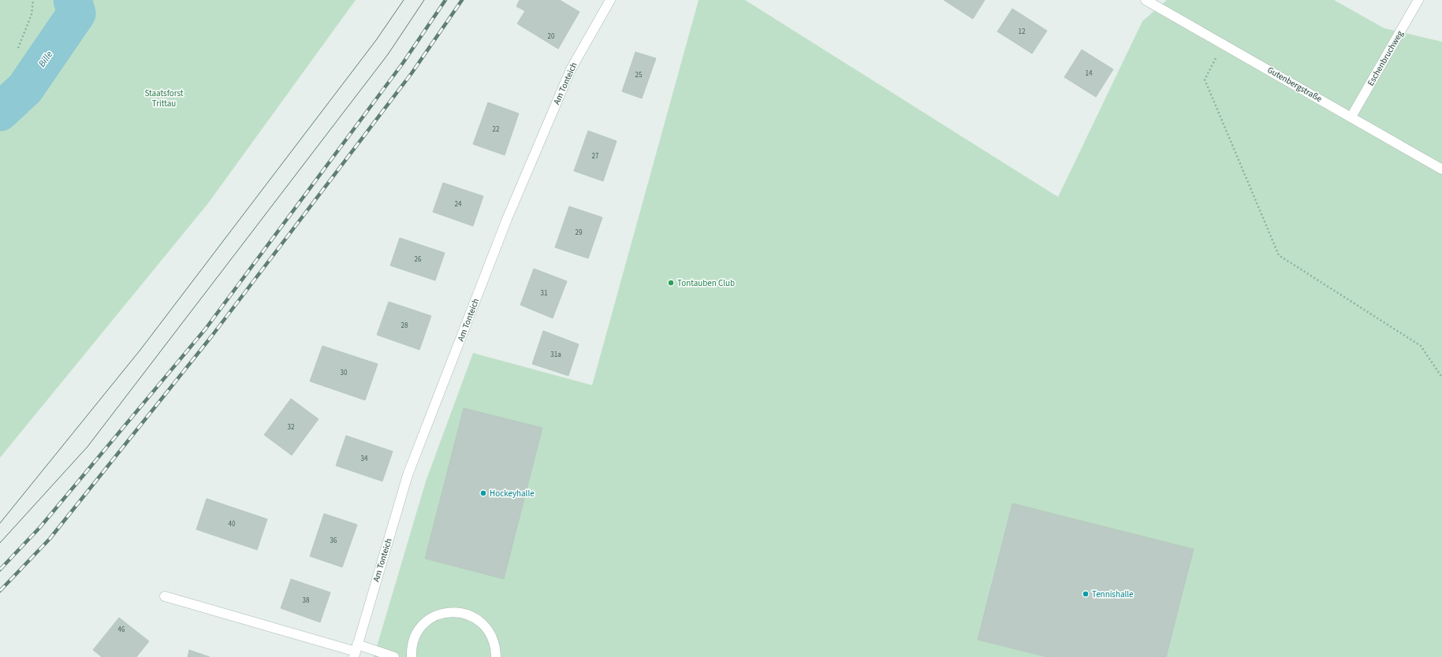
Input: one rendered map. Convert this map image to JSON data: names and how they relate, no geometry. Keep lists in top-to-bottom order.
{
  "streets": {
    "street": ["Eschenbruchweg", "Am Tonteich", "Gutenbergstraße"]
  },
  "crossings": [
    ["Eschenbruchweg", "Gutenbergstraße"]
  ],
  "water": ["Bille"],
  "parks": ["Staatsforst Trittau"],
  "places": ["Tontauben Club", "Hockeyhalle", "Tennishalle"],
  "house_numbers": [
    "12",
    "20",
    "14",
    "25",
    "22",
    "27",
    "24",
    "29",
    "26",
    "31",
    "28",
    "31a",
    "30",
    "32",
    "34",
    "40",
    "36",
    "38",
    "46"
  ]
}
